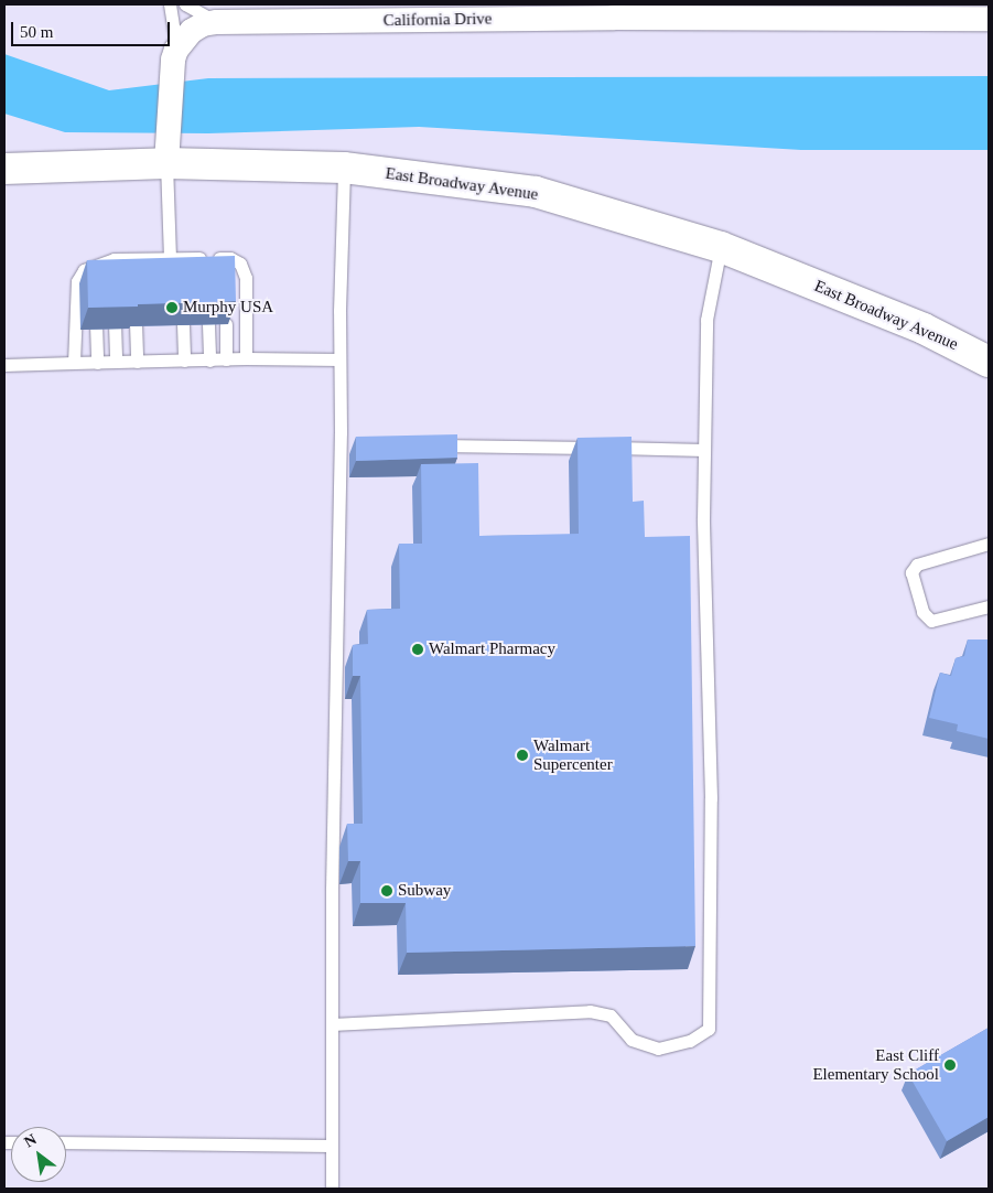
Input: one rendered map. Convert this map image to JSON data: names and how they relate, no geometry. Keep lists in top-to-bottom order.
{
  "streets": {
    "street": ["California Drive", "East Broadway Avenue"]
  },
  "places": [
    "Murphy USA",
    "Walmart Pharmacy",
    "Walmart Supercenter",
    "Subway",
    "East Cliff Elementary School"
  ],
  "scale_bar": "50 m",
  "north": "top left"
}
